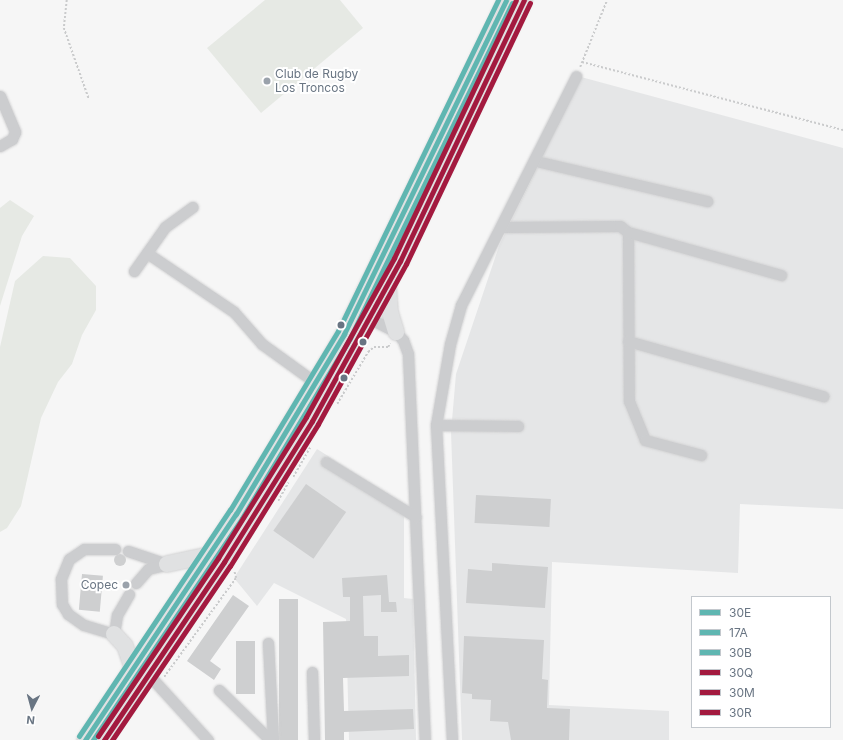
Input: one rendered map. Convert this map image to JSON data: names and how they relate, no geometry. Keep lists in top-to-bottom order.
{
  "places": ["Club de Rugby Los Troncos", "Copec"],
  "lines": [
    "transit line 30E",
    "transit line 30B",
    "transit line 30Q",
    "transit line 30R",
    "transit line 17A",
    "transit line 30M"
  ],
  "legend": [
    "30E",
    "17A",
    "30B",
    "30Q",
    "30M",
    "30R"
  ],
  "north": "bottom"
}
